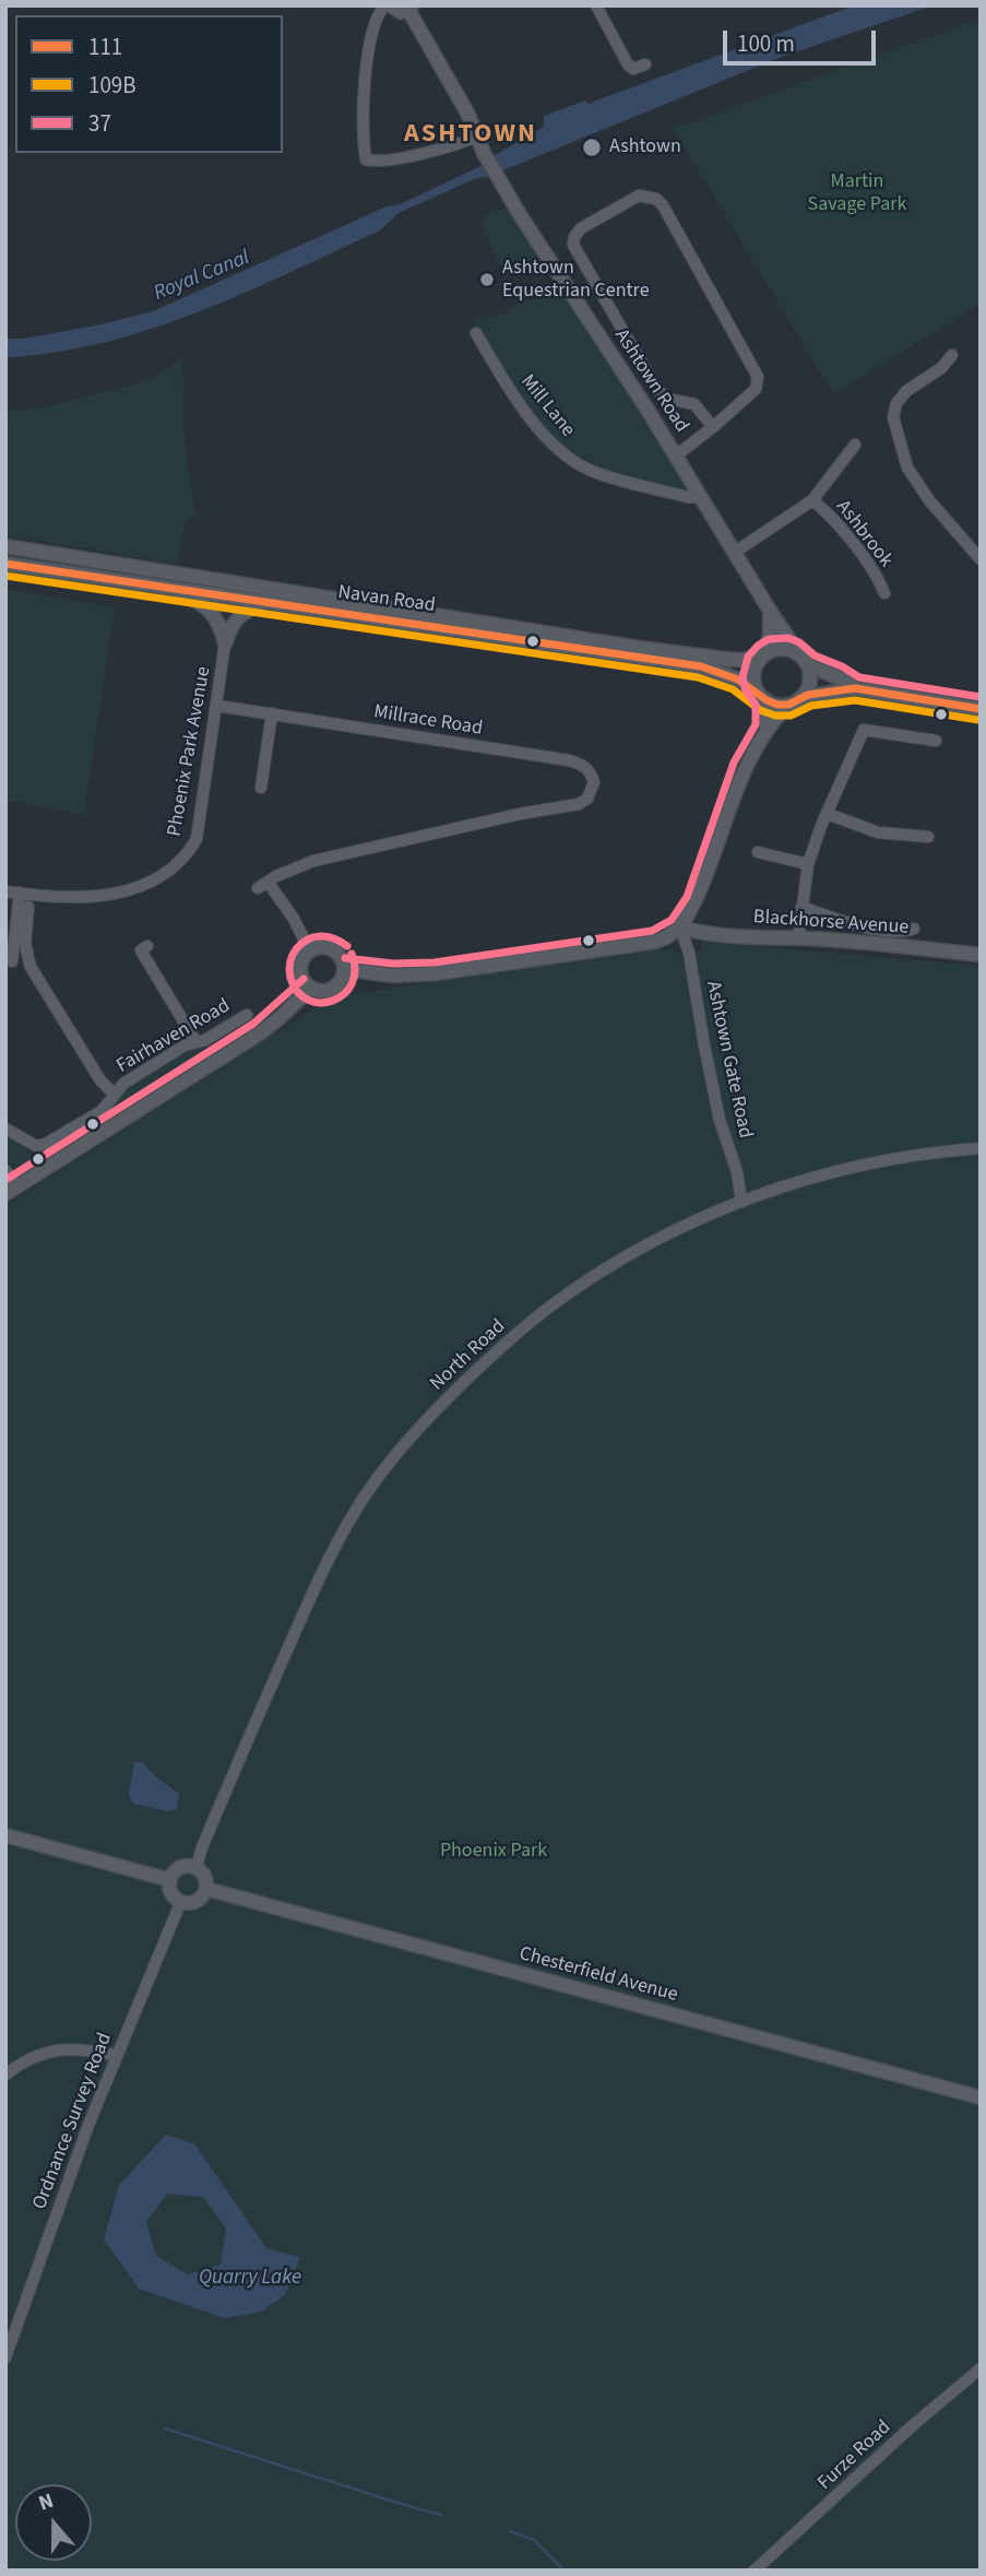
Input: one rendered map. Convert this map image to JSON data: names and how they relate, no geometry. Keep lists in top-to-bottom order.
{
  "streets": {
    "main road": ["Navan Road", "Blackhorse Avenue"],
    "street": [
      "Ashtown Road",
      "Mill Lane",
      "Ashbrook",
      "Millrace Road",
      "Phoenix Park Avenue",
      "Fairhaven Road",
      "Ashtown Gate Road",
      "North Road",
      "Chesterfield Avenue",
      "Ordnance Survey Road",
      "Furze Road"
    ]
  },
  "crossings": [
    ["Ashtown Road", "Mill Lane"],
    ["Ashtown Road", "Ashbrook"],
    ["Ashtown Road", "Navan Road"],
    ["Millrace Road", "Phoenix Park Avenue"],
    ["Blackhorse Avenue", "Ashtown Gate Road"],
    ["Ashtown Gate Road", "North Road"],
    ["North Road", "Chesterfield Avenue"],
    ["North Road", "Ordnance Survey Road"],
    ["Chesterfield Avenue", "Ordnance Survey Road"]
  ],
  "districts": ["ASHTOWN"],
  "water": ["Royal Canal", "Quarry Lake"],
  "parks": ["Martin Savage Park", "Phoenix Park"],
  "places": ["Ashtown", "Ashtown Equestrian Centre"],
  "lines": ["transit line 111", "transit line 109B", "transit line 37"],
  "legend": ["111", "109B", "37"],
  "scale_bar": "100 m",
  "north": "top"
}
